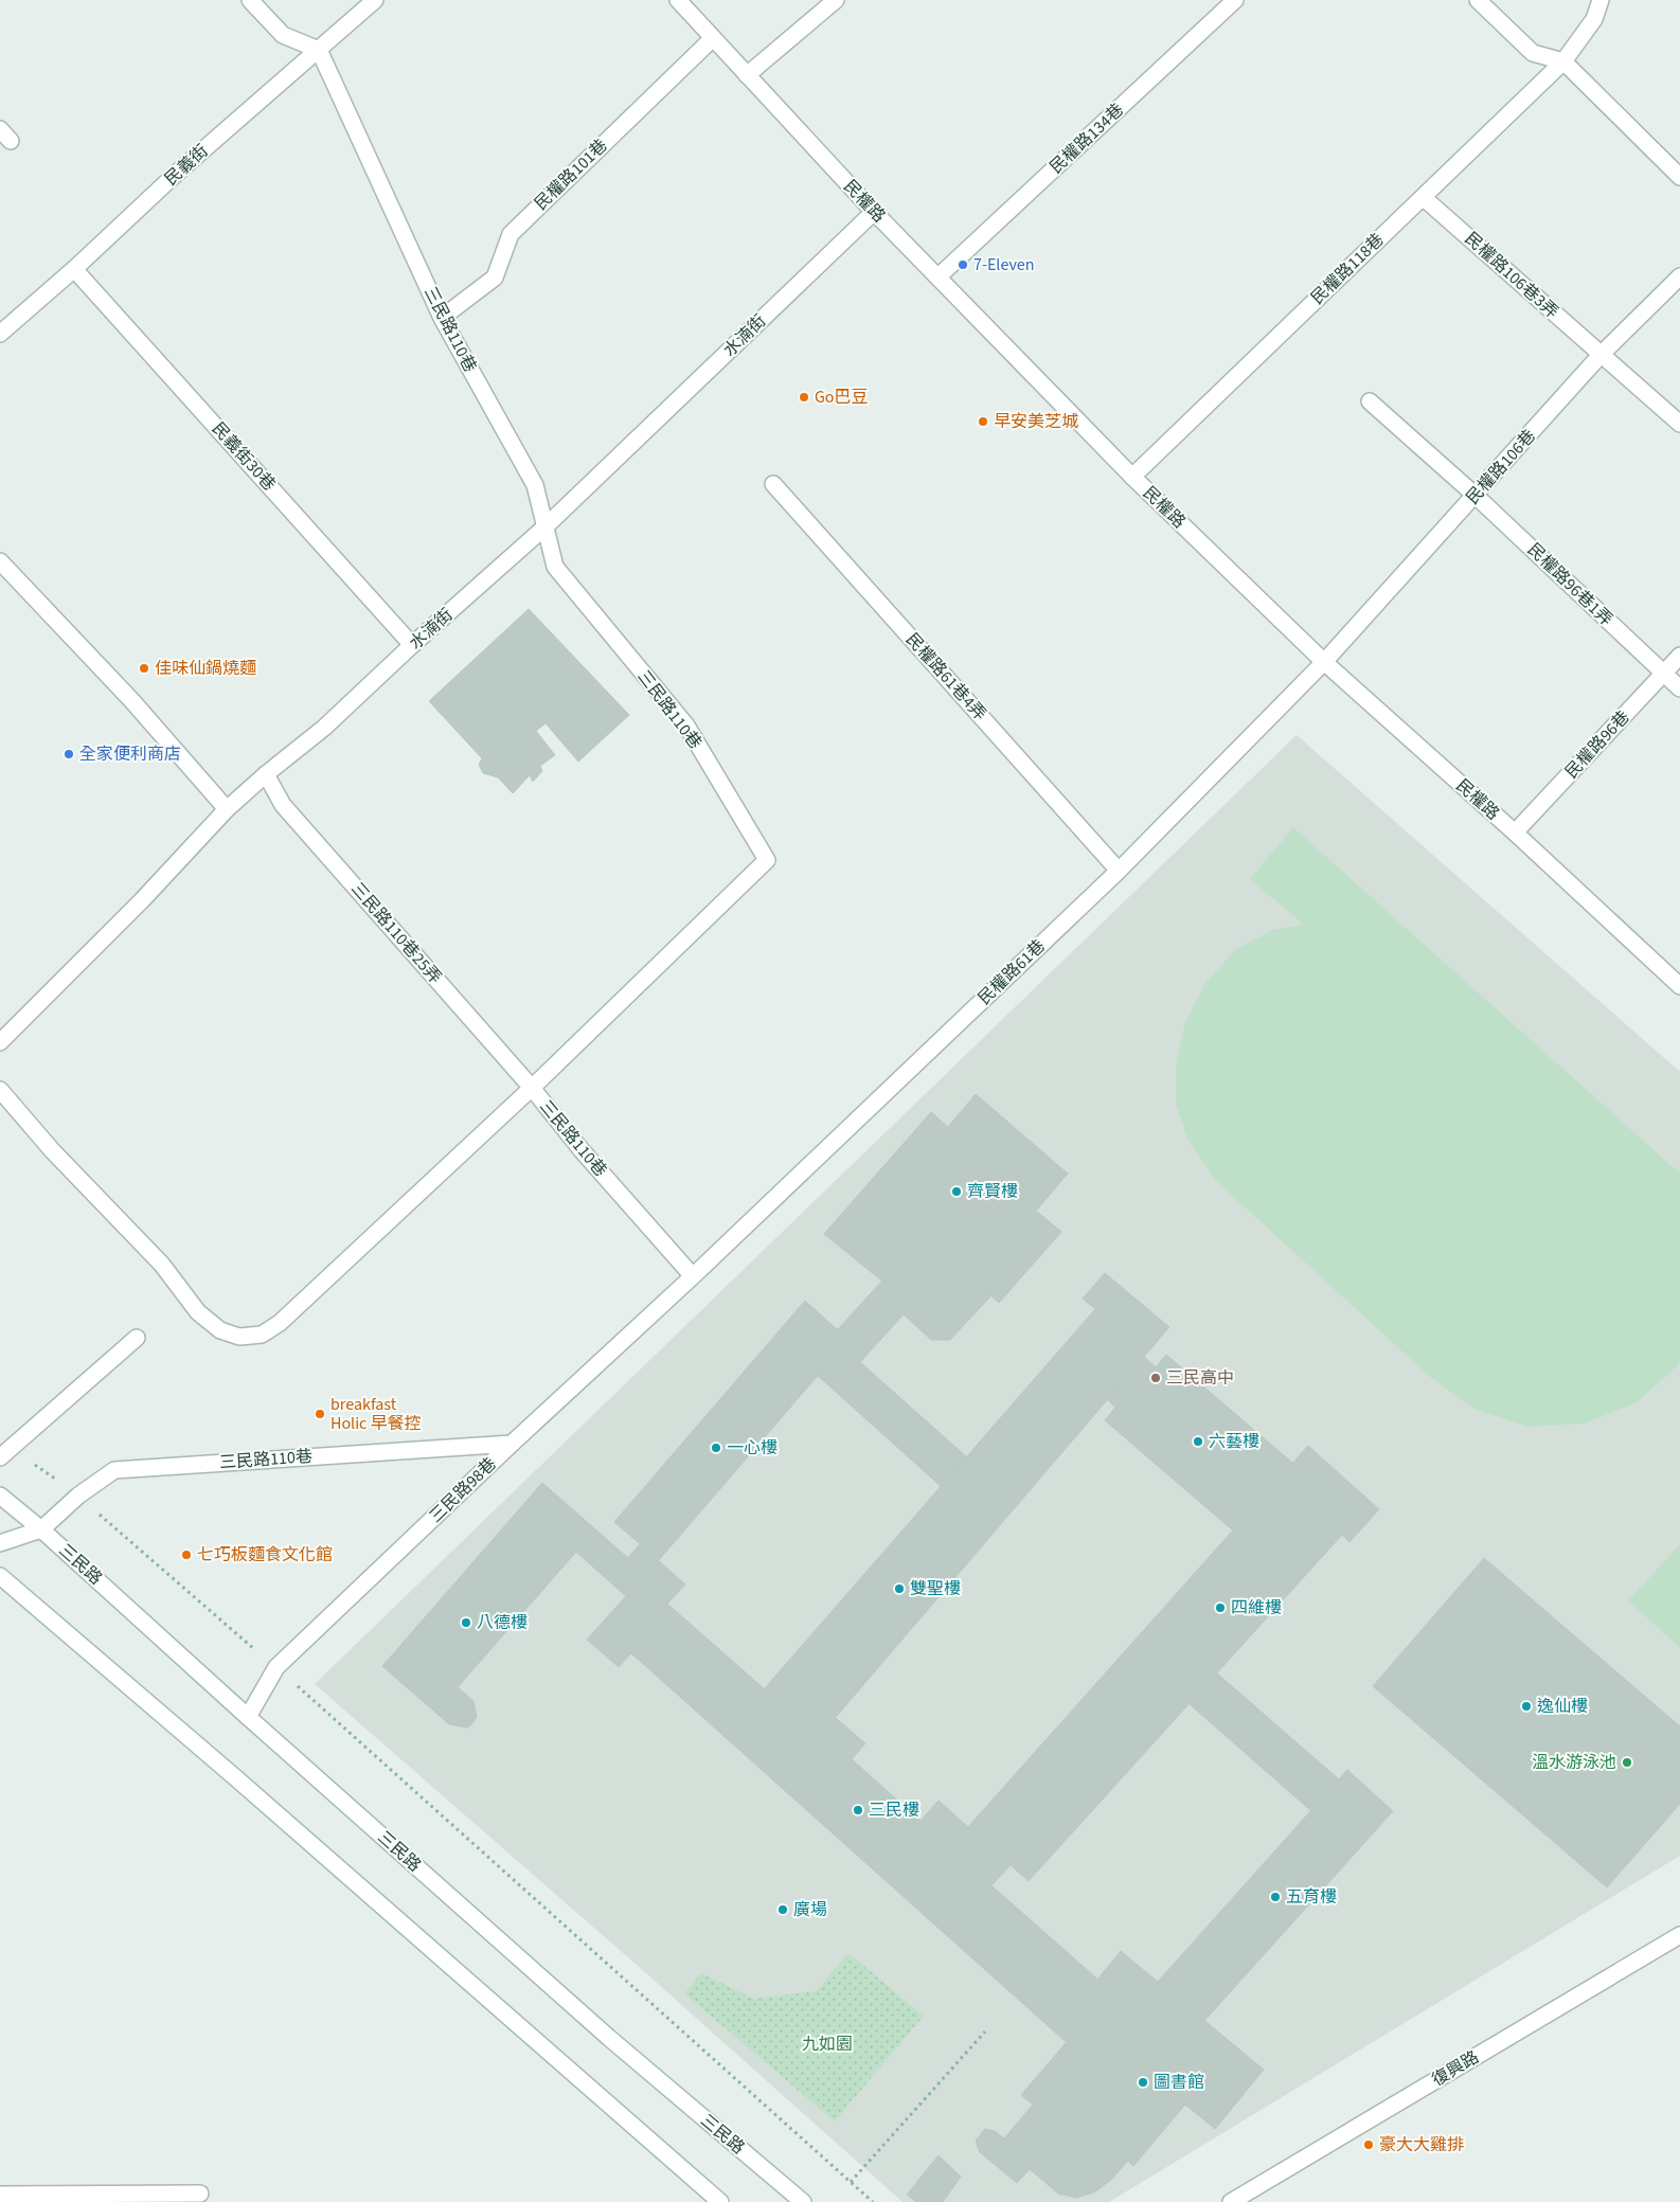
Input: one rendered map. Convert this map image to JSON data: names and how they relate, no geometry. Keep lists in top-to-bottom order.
{
  "streets": {
    "street": [
      "民權路134巷",
      "民義街",
      "民權路101巷",
      "民權路",
      "民權路118巷",
      "民權路106巷3弄",
      "三民路110巷",
      "水湳街",
      "民義街30巷",
      "民權路106巷",
      "民權路96巷1弄",
      "民權路61巷4弄",
      "民權路96巷",
      "三民路110巷25弄",
      "民權路61巷",
      "三民路98巷",
      "三民路",
      "復興路"
    ]
  },
  "crossings": [
    ["民權路134巷", "民權路"],
    ["民義街", "三民路110巷"],
    ["民義街", "民義街30巷"],
    ["民權路101巷", "民權路"],
    ["民權路101巷", "三民路110巷"],
    ["民權路", "民權路118巷"],
    ["民權路", "水湳街"],
    ["民權路", "民權路106巷"],
    ["民權路", "民權路96巷"],
    ["民權路", "民權路61巷"],
    ["民權路118巷", "民權路106巷3弄"],
    ["民權路106巷3弄", "民權路106巷"],
    ["三民路110巷", "水湳街"],
    ["三民路110巷", "三民路110巷25弄"],
    ["三民路110巷", "民權路61巷"],
    ["三民路110巷", "三民路98巷"],
    ["三民路110巷", "三民路"],
    ["水湳街", "民義街30巷"],
    ["水湳街", "三民路110巷25弄"],
    ["民權路106巷", "民權路96巷1弄"],
    ["民權路106巷", "民權路61巷"],
    ["民權路96巷1弄", "民權路96巷"],
    ["民權路61巷4弄", "民權路61巷"],
    ["民權路61巷", "三民路98巷"],
    ["三民路98巷", "三民路"]
  ],
  "parks": ["九如園"],
  "places": [
    "7-Eleven",
    "Go巴豆",
    "早安美芝城",
    "佳味仙鍋燒麵",
    "全家便利商店",
    "齊賢樓",
    "三民高中",
    "breakfast Holic 早餐控",
    "六藝樓",
    "一心樓",
    "七巧板麵食文化館",
    "雙聖樓",
    "四維樓",
    "八德樓",
    "逸仙樓",
    "溫水游泳池",
    "三民樓",
    "五育樓",
    "廣場",
    "圖書館",
    "豪大大雞排"
  ]
}
